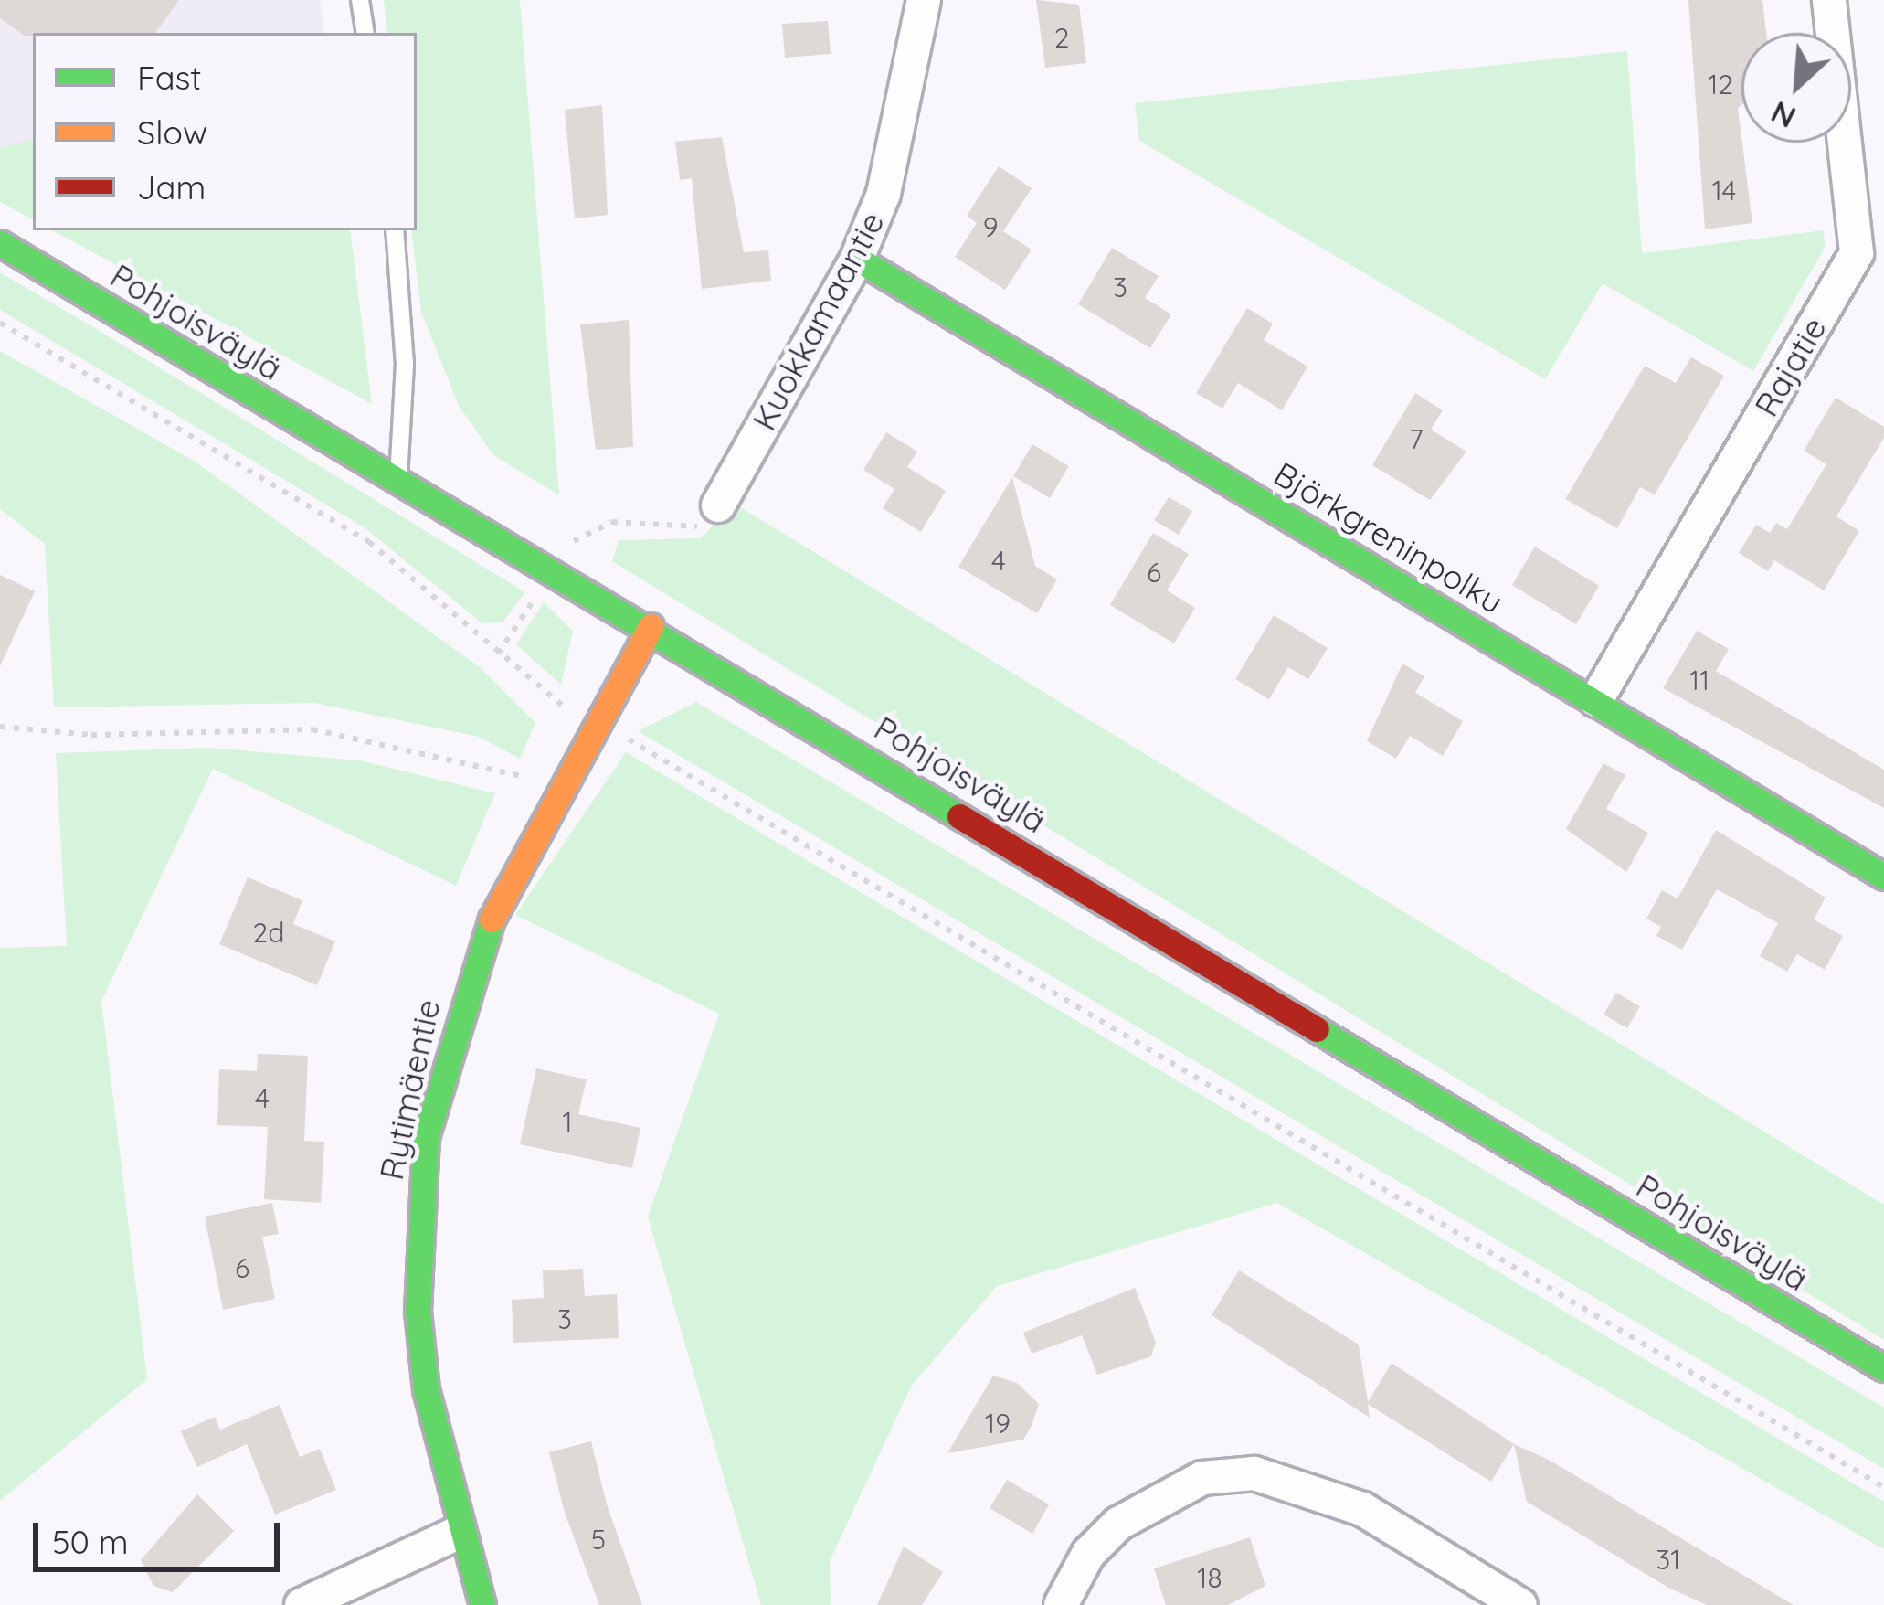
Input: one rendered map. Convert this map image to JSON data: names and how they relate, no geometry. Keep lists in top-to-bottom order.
{
  "streets": {
    "street": [
      "Kuokkamaantie",
      "Pohjoisväylä",
      "Rajatie",
      "Björkgreninpolku",
      "Rytimäentie"
    ]
  },
  "crossings": [
    ["Kuokkamaantie", "Björkgreninpolku"],
    ["Pohjoisväylä", "Rytimäentie"],
    ["Rajatie", "Björkgreninpolku"]
  ],
  "house_numbers": [
    "2",
    "12",
    "14",
    "9",
    "3",
    "7",
    "4",
    "6",
    "11",
    "2d",
    "4",
    "1",
    "6",
    "3",
    "19",
    "5",
    "31",
    "18"
  ],
  "legend": ["Fast", "Slow", "Jam"],
  "scale_bar": "50 m",
  "north": "bottom left"
}
